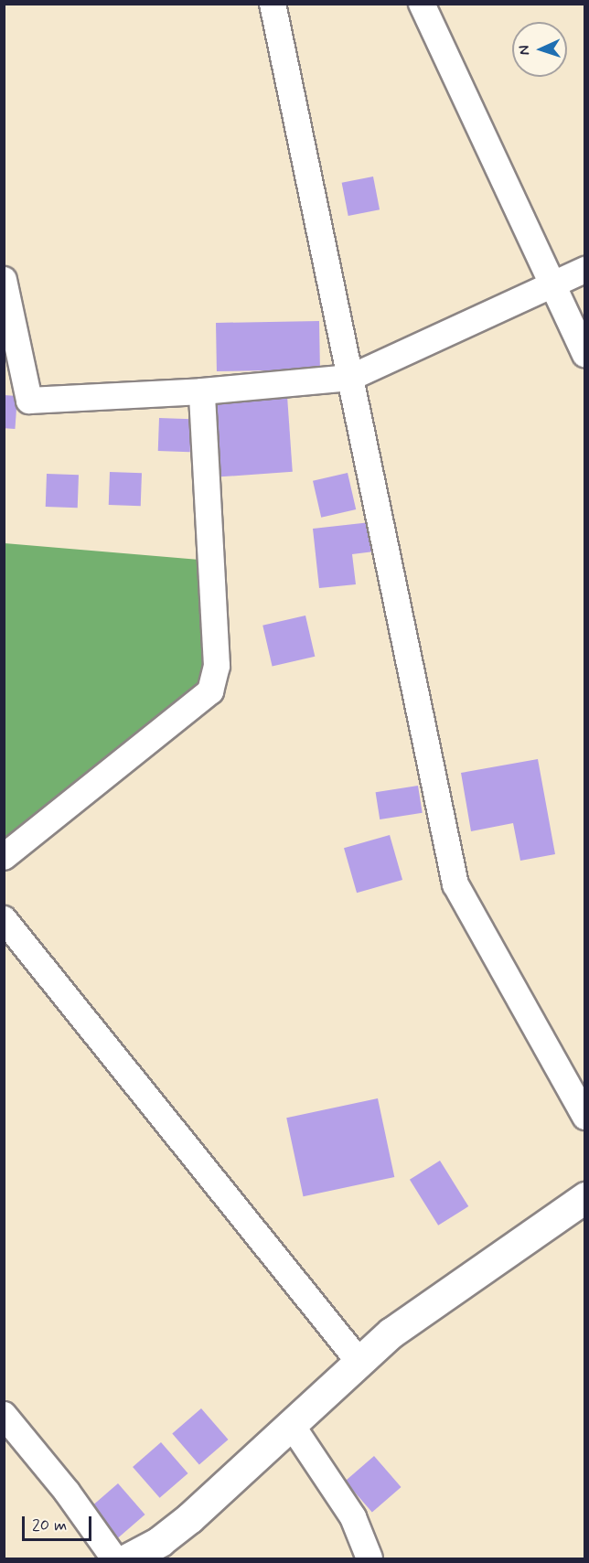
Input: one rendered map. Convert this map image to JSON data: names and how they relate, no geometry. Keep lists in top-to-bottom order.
{
  "scale_bar": "20 m",
  "north": "left"
}
